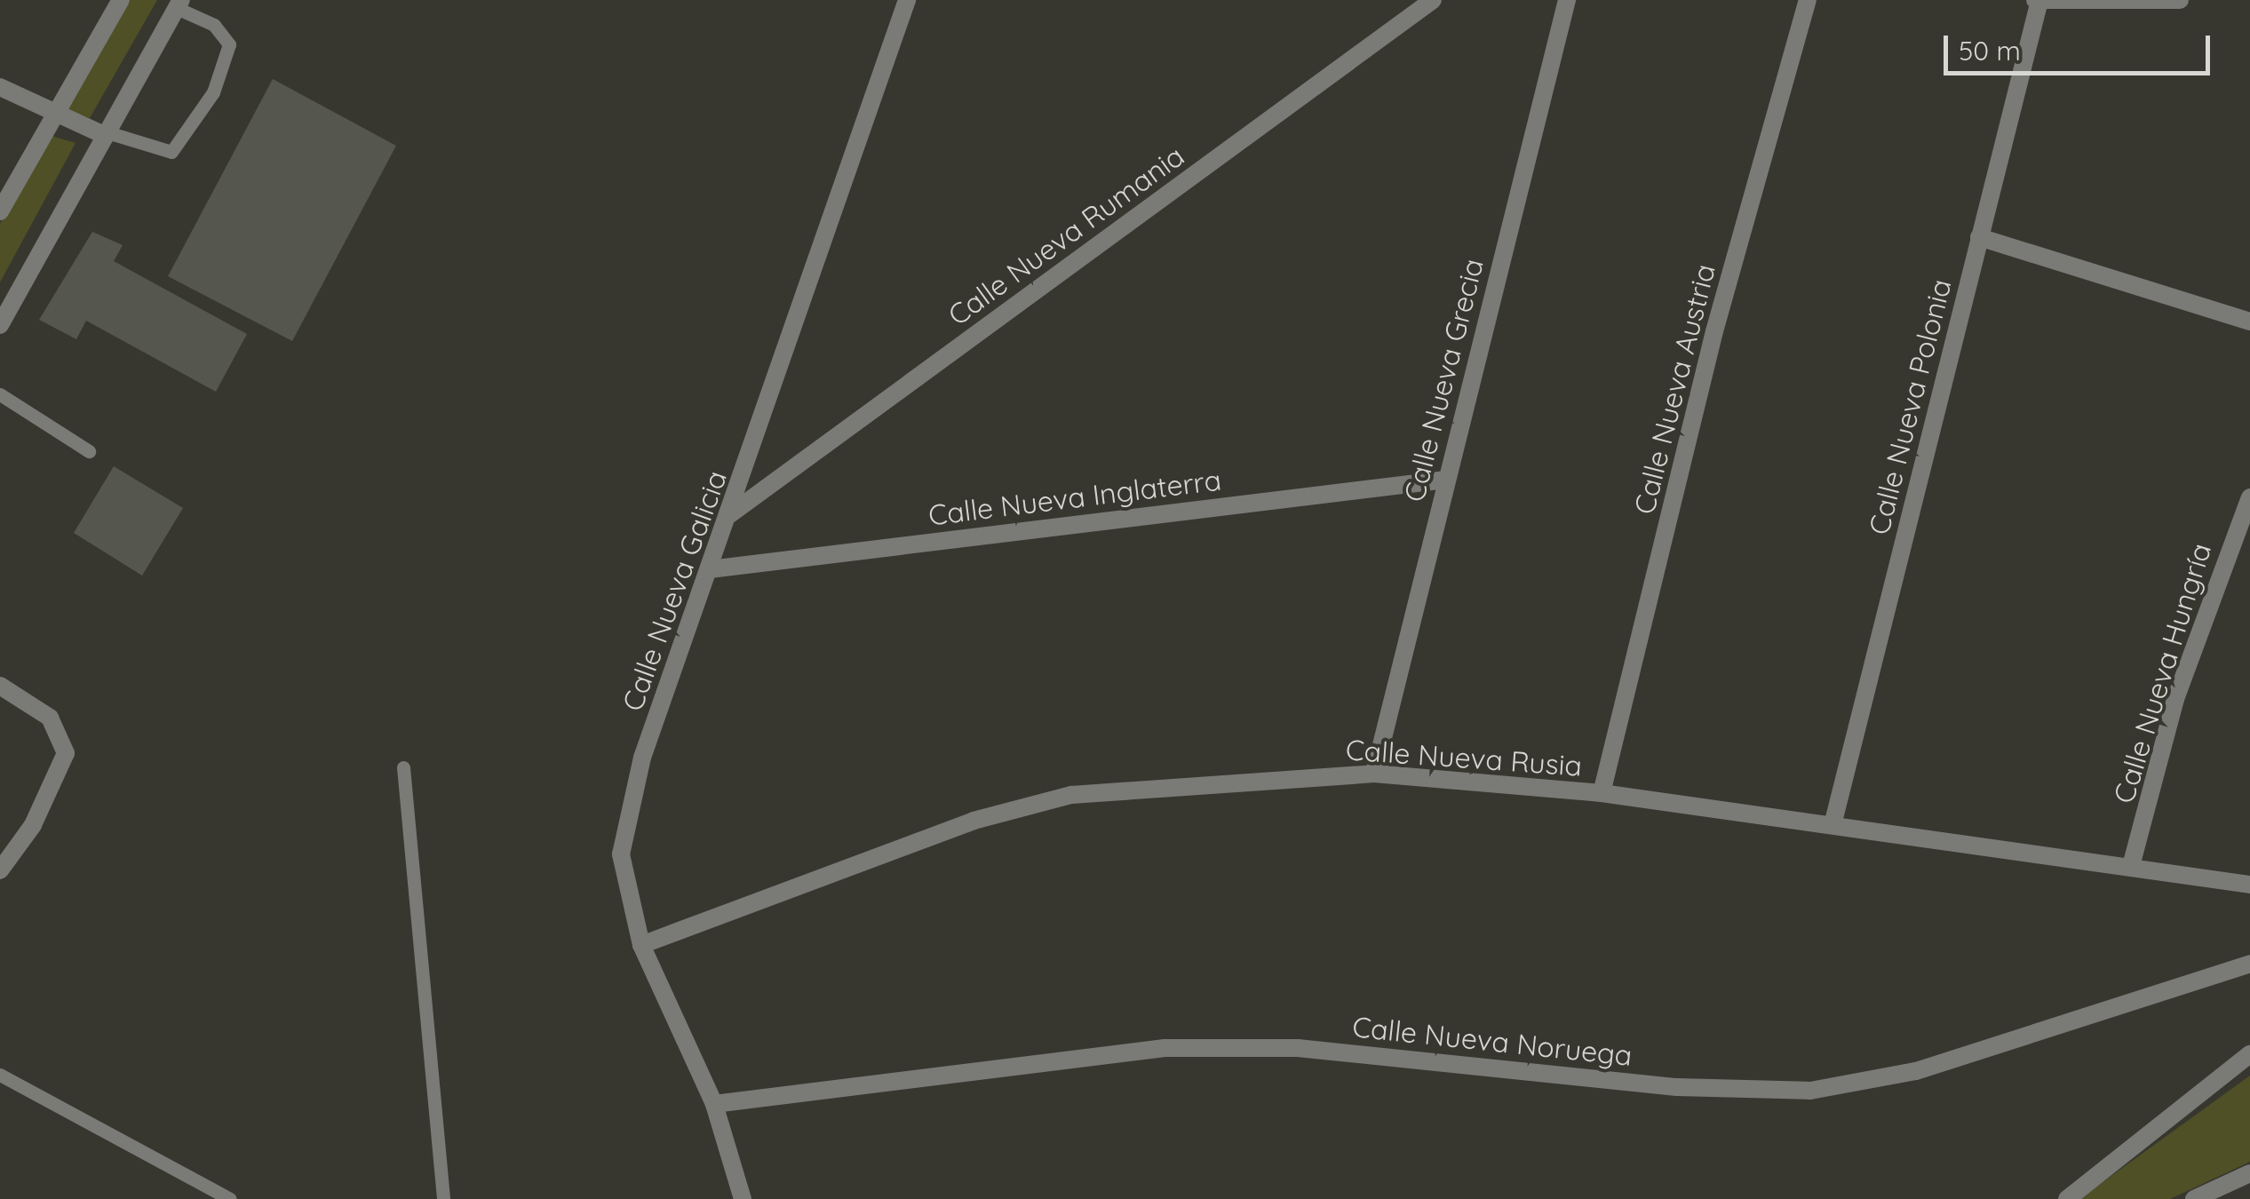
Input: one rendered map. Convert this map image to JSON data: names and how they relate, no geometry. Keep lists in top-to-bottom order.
{
  "streets": {
    "street": [
      "Calle Nueva Rumania",
      "Calle Nueva Grecia",
      "Calle Nueva Austria",
      "Calle Nueva Polonia",
      "Calle Nueva Inglaterra",
      "Calle Nueva Galicia",
      "Calle Nueva Hungría",
      "Calle Nueva Rusia",
      "Calle Nueva Noruega"
    ]
  },
  "crossings": [
    ["Calle Nueva Rumania", "Calle Nueva Galicia"],
    ["Calle Nueva Grecia", "Calle Nueva Inglaterra"],
    ["Calle Nueva Grecia", "Calle Nueva Rusia"],
    ["Calle Nueva Austria", "Calle Nueva Rusia"],
    ["Calle Nueva Polonia", "Calle Nueva Rusia"],
    ["Calle Nueva Inglaterra", "Calle Nueva Galicia"],
    ["Calle Nueva Galicia", "Calle Nueva Rusia"],
    ["Calle Nueva Galicia", "Calle Nueva Noruega"],
    ["Calle Nueva Hungría", "Calle Nueva Rusia"]
  ],
  "scale_bar": "50 m"
}
